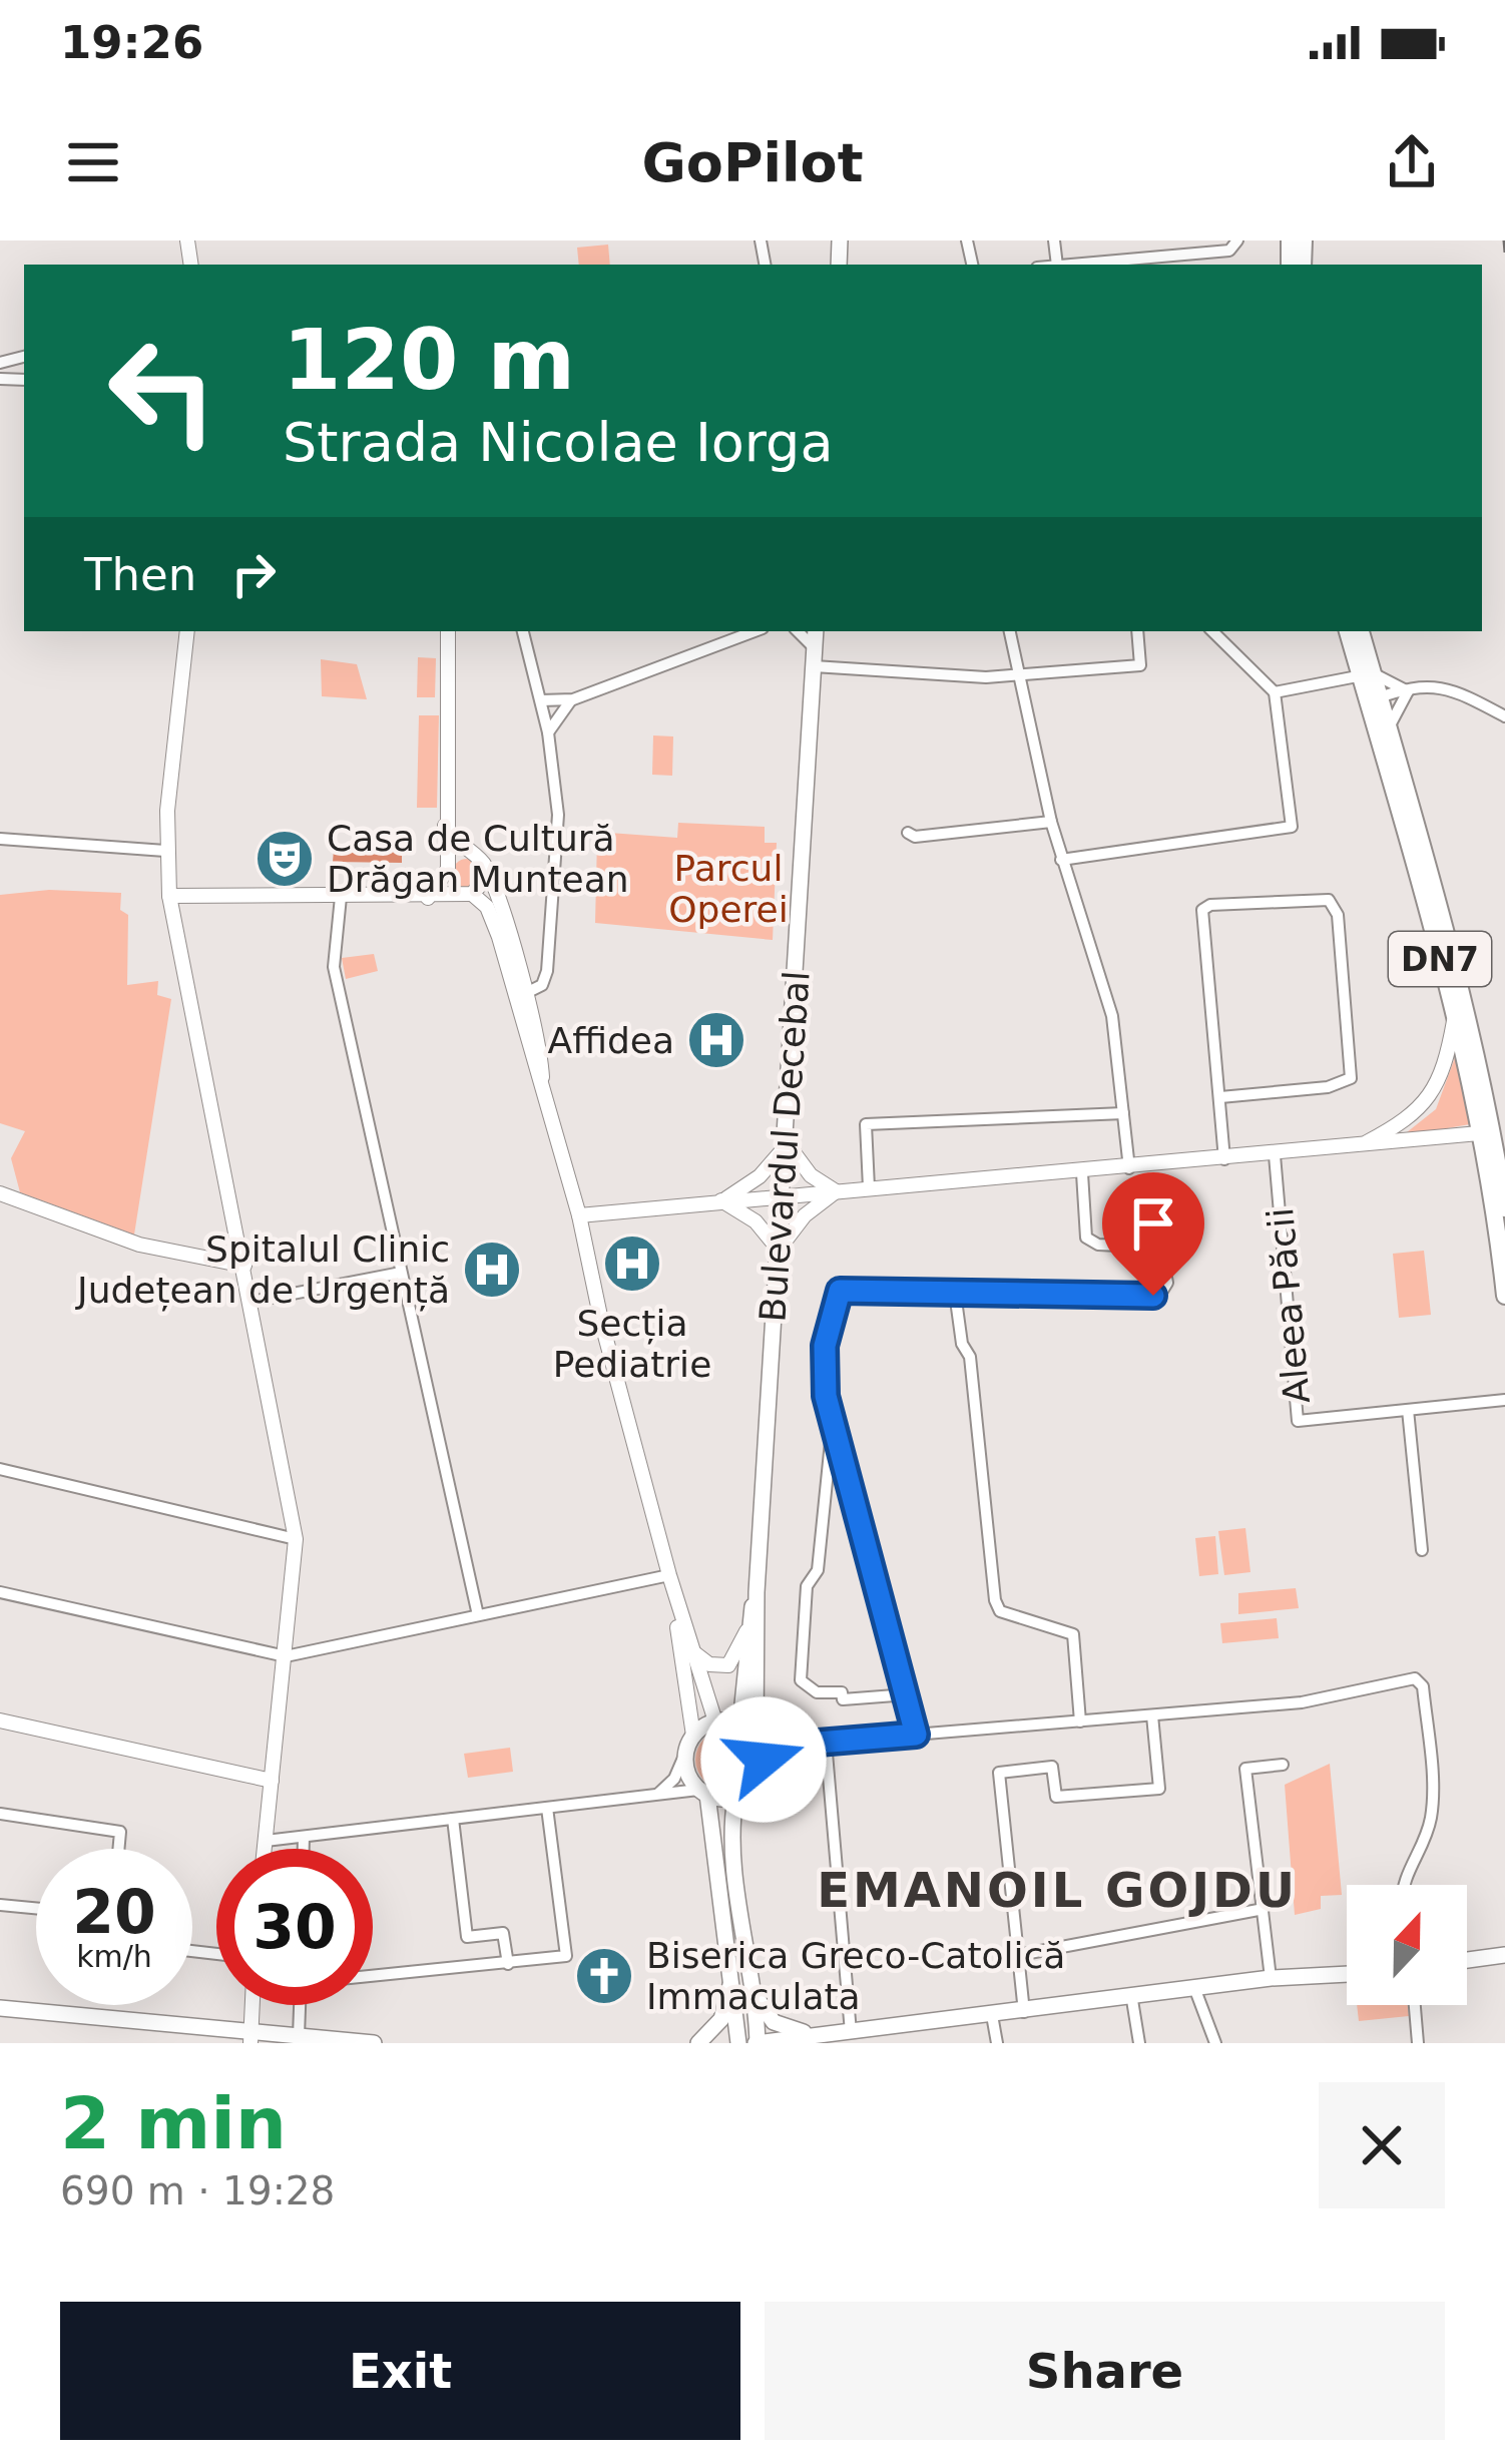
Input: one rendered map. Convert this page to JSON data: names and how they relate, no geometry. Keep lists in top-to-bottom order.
{
  "streets": {
    "main road": ["DN7", "Bulevardul Decebal"],
    "street": ["Aleea Păcii"]
  },
  "districts": ["EMANOIL GOJDU"],
  "parks": ["Parcul Operei"],
  "places": {
    "theatre": ["Casa de Cultură Drăgan Muntean"],
    "hospital": ["Affidea", "Secția Pediatrie", "Spitalul Clinic Județean de Urgență"],
    "church": ["Biserica Greco-Catolică Immaculata"]
  },
  "north": "top",
  "page": {
    "status": "19:26",
    "header": "GoPilot",
    "turn": ["120 m", "Strada Nicolae Iorga"],
    "then": "Then",
    "speed": "20 km/h",
    "limit": "30",
    "heading": ["2 min", "690 m · 19:28"],
    "buttons": ["Exit", "Share"]
  }
}
